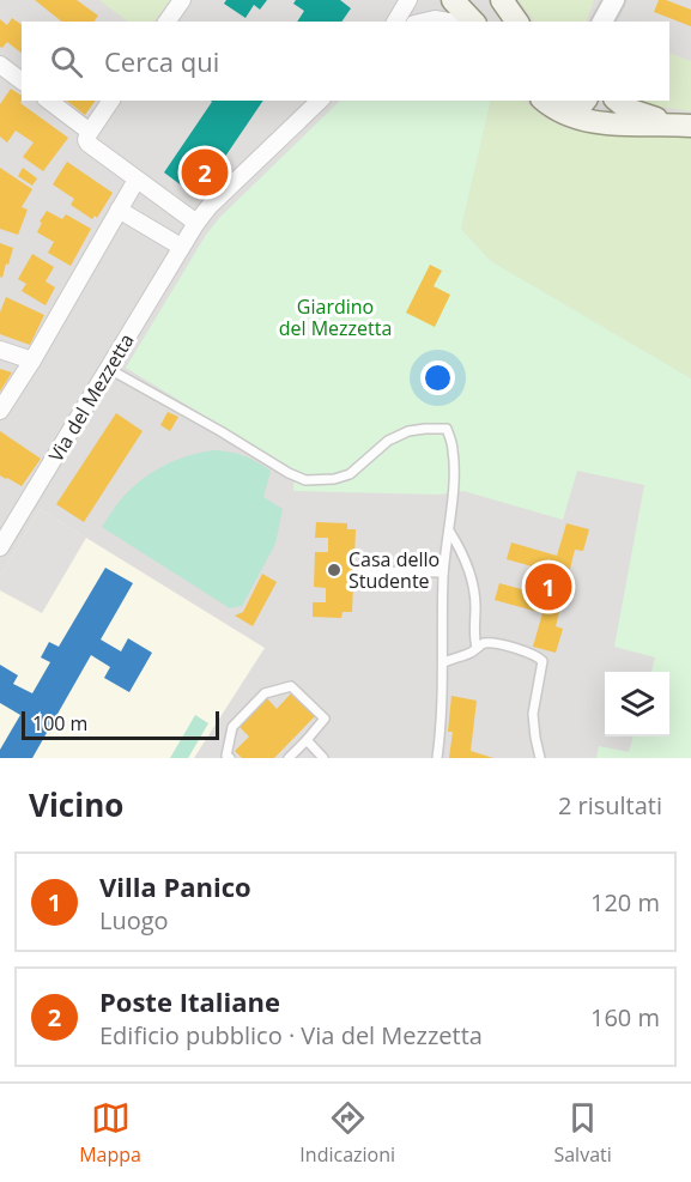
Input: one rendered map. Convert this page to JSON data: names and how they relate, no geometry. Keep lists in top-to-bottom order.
{
  "streets": {
    "street": ["Via del Mezzetta"]
  },
  "parks": ["Giardino del Mezzetta"],
  "places": ["Casa dello Studente"],
  "scale_bar": "100 m",
  "page": {
    "search": "Cerca qui",
    "pins": ["2", "1"],
    "scale": "100 m",
    "heading": ["Vicino", "2 risultati"],
    "list": [
      {
        "mark": "1",
        "name": "Villa Panico",
        "note": "Luogo",
        "value": "120 m"
      },
      {
        "mark": "2",
        "name": "Poste Italiane",
        "note": "Edificio pubblico · Via del Mezzetta",
        "value": "160 m"
      }
    ],
    "nav": ["Mappa", "Indicazioni", "Salvati"]
  }
}
